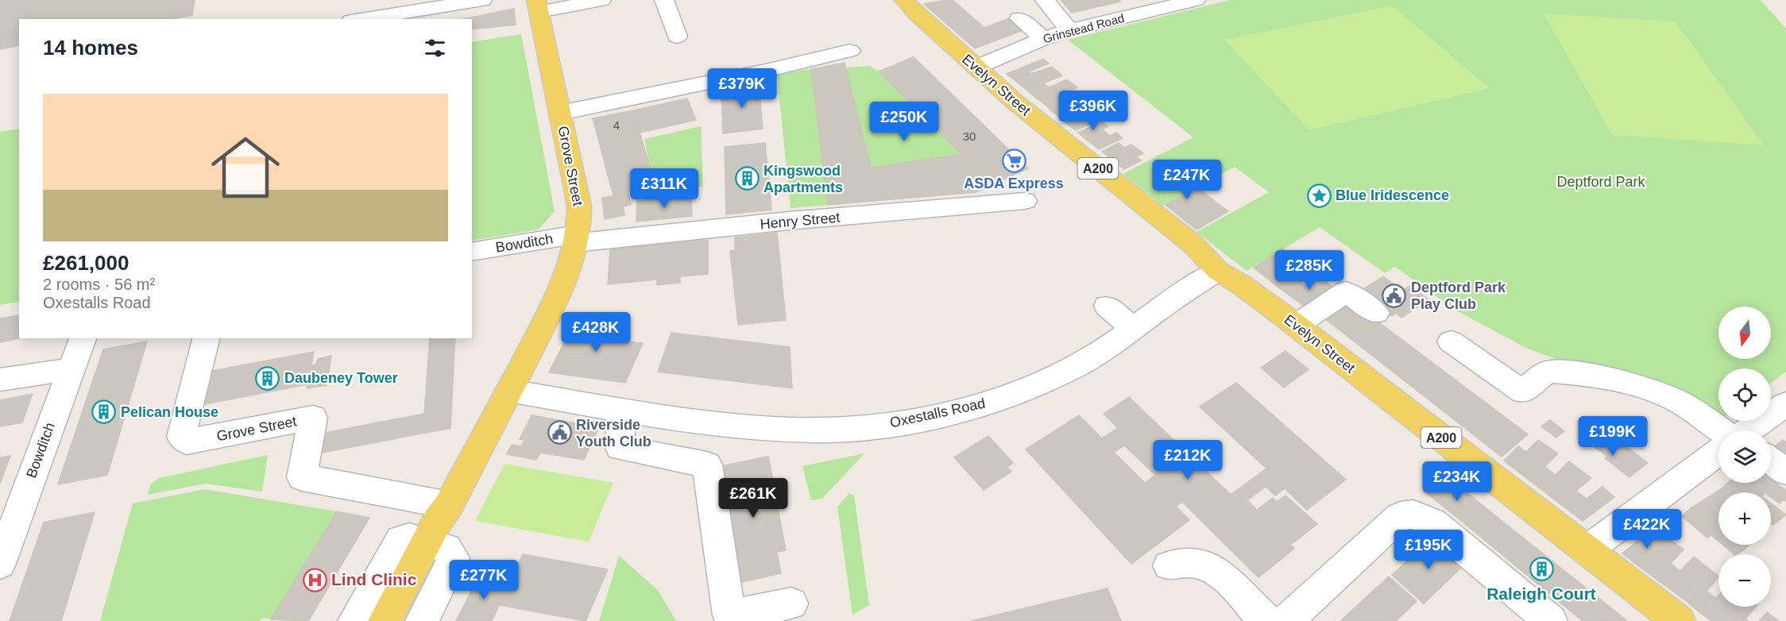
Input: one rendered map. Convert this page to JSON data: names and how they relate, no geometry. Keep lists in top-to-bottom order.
{
  "streets": {
    "main road": ["Evelyn Street", "Grove Street", "A200"],
    "street": [
      "Grinstead Road",
      "Henry Street",
      "Bowditch",
      "Oxestalls Road"
    ]
  },
  "crossings": [
    ["Grinstead Road", "Evelyn Street"],
    ["Evelyn Street", "Oxestalls Road"],
    ["Grove Street", "Henry Street"],
    ["Grove Street", "Bowditch"],
    ["Grove Street", "Oxestalls Road"],
    ["Henry Street", "Bowditch"]
  ],
  "parks": ["Deptford Park"],
  "places": {
    "supermarket": ["ASDA Express"],
    "building": [
      "Kingswood Apartments",
      "Daubeney Tower",
      "Pelican House",
      "Raleigh Court"
    ],
    "place": ["Blue Iridescence"],
    "public building": ["Deptford Park Play Club", "Riverside Youth Club"],
    "hospital": ["Lind Clinic"]
  },
  "house_numbers": ["4", "30"],
  "north": "bottom",
  "page": {
    "heading": "14 homes",
    "price": [
      "£379K",
      "£396K",
      "£250K",
      "£247K",
      "£311K",
      "£285K",
      "£428K",
      "£199K",
      "£212K",
      "£234K",
      "£261K",
      "£422K",
      "£195K",
      "£277K"
    ],
    "list": [
      {
        "name": "£261,000",
        "note": "2 rooms · 56 m² · Oxestalls Road"
      }
    ],
    "map_buttons": ["+", "−"]
  }
}
